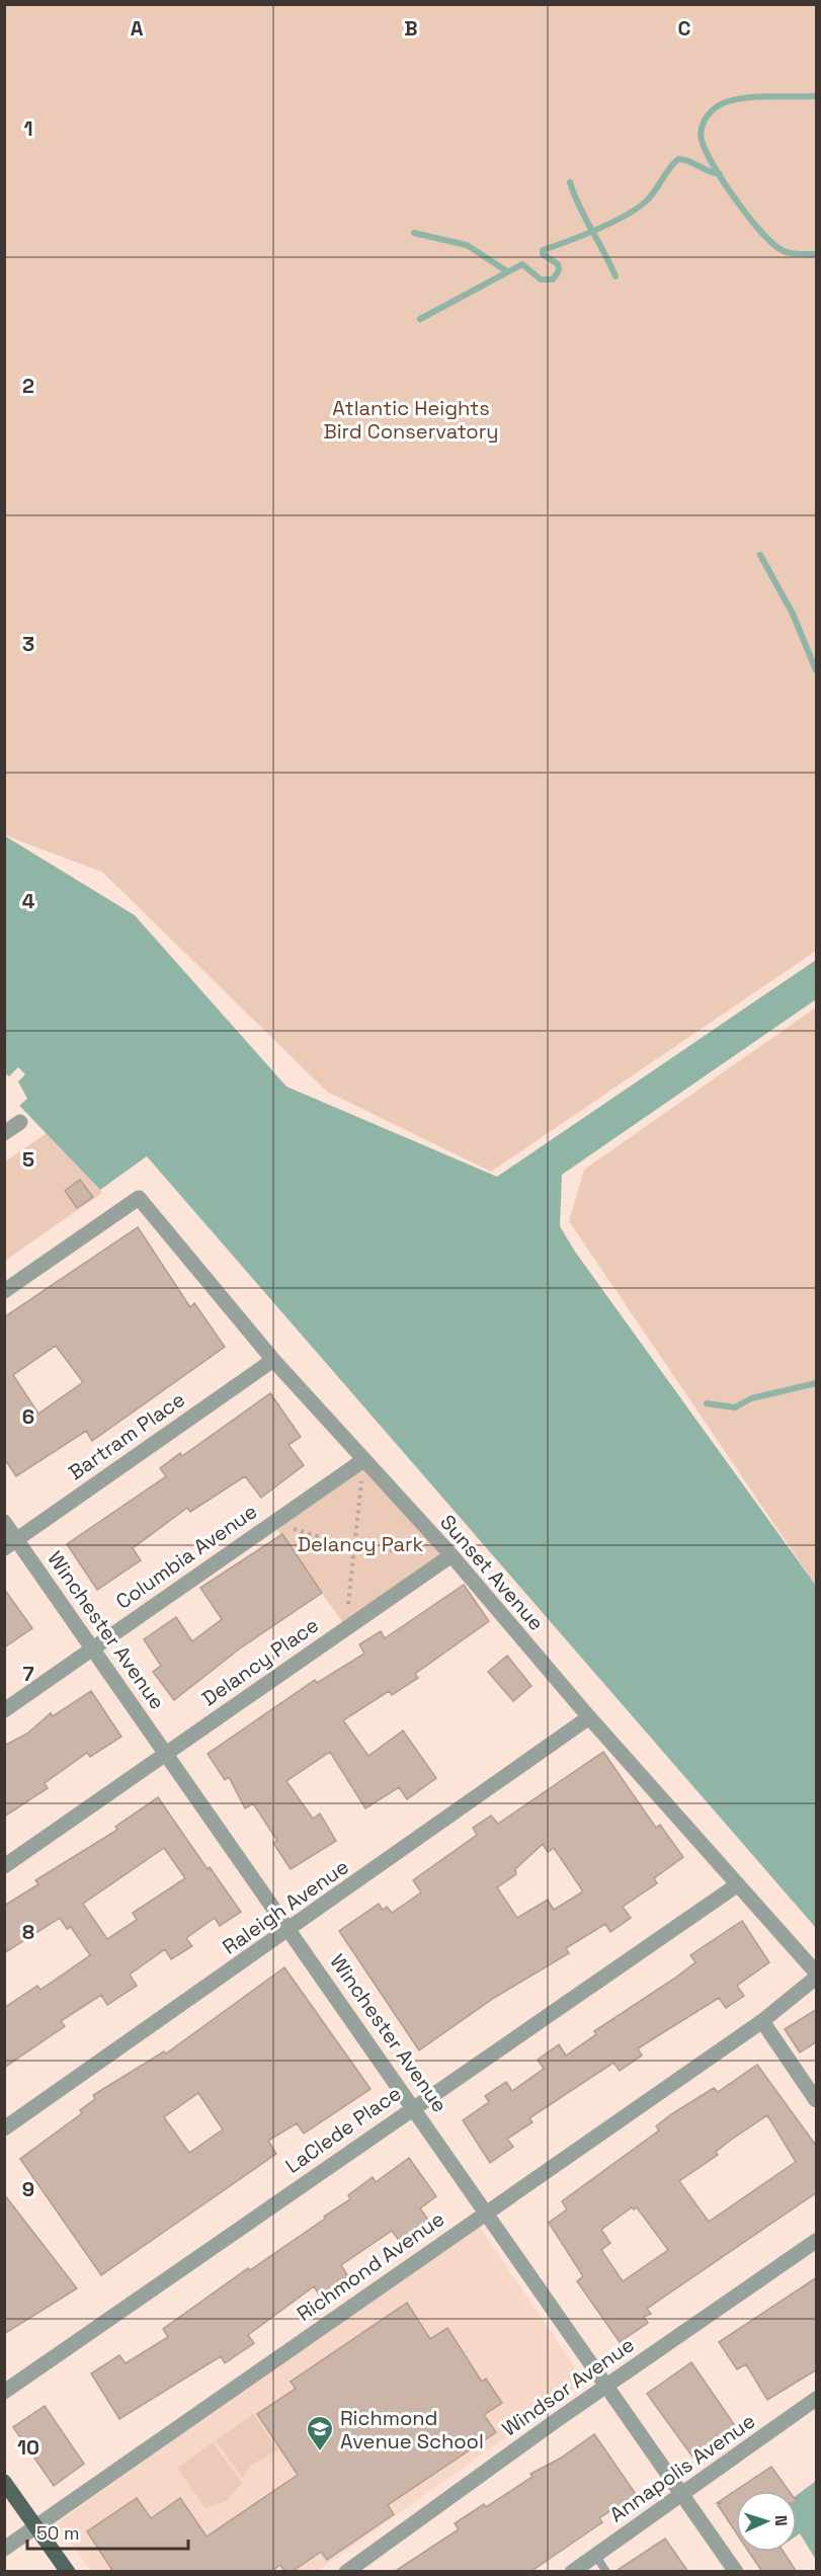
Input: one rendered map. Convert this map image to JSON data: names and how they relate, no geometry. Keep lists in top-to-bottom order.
{
  "streets": {
    "street": [
      "Bartram Place",
      "Columbia Avenue",
      "Sunset Avenue",
      "Winchester Avenue",
      "Delancy Place",
      "Raleigh Avenue",
      "LaClede Place",
      "Richmond Avenue",
      "Windsor Avenue",
      "Annapolis Avenue"
    ]
  },
  "crossings": [
    ["Bartram Place", "Sunset Avenue"],
    ["Bartram Place", "Winchester Avenue"],
    ["Columbia Avenue", "Sunset Avenue"],
    ["Columbia Avenue", "Winchester Avenue"],
    ["Sunset Avenue", "Delancy Place"],
    ["Sunset Avenue", "Raleigh Avenue"],
    ["Sunset Avenue", "LaClede Place"],
    ["Winchester Avenue", "Delancy Place"],
    ["Winchester Avenue", "Raleigh Avenue"],
    ["Winchester Avenue", "LaClede Place"],
    ["Winchester Avenue", "Richmond Avenue"],
    ["Winchester Avenue", "Windsor Avenue"],
    ["Winchester Avenue", "Annapolis Avenue"]
  ],
  "parks": ["Atlantic Heights Bird Conservatory", "Delancy Park"],
  "places": {
    "school or university": ["Richmond Avenue School"]
  },
  "scale_bar": "50 m",
  "north": "right",
  "grid": {
    "columns": ["A", "B", "C"],
    "rows": [
      "1",
      "2",
      "3",
      "4",
      "5",
      "6",
      "7",
      "8",
      "9",
      "10"
    ]
  }
}
